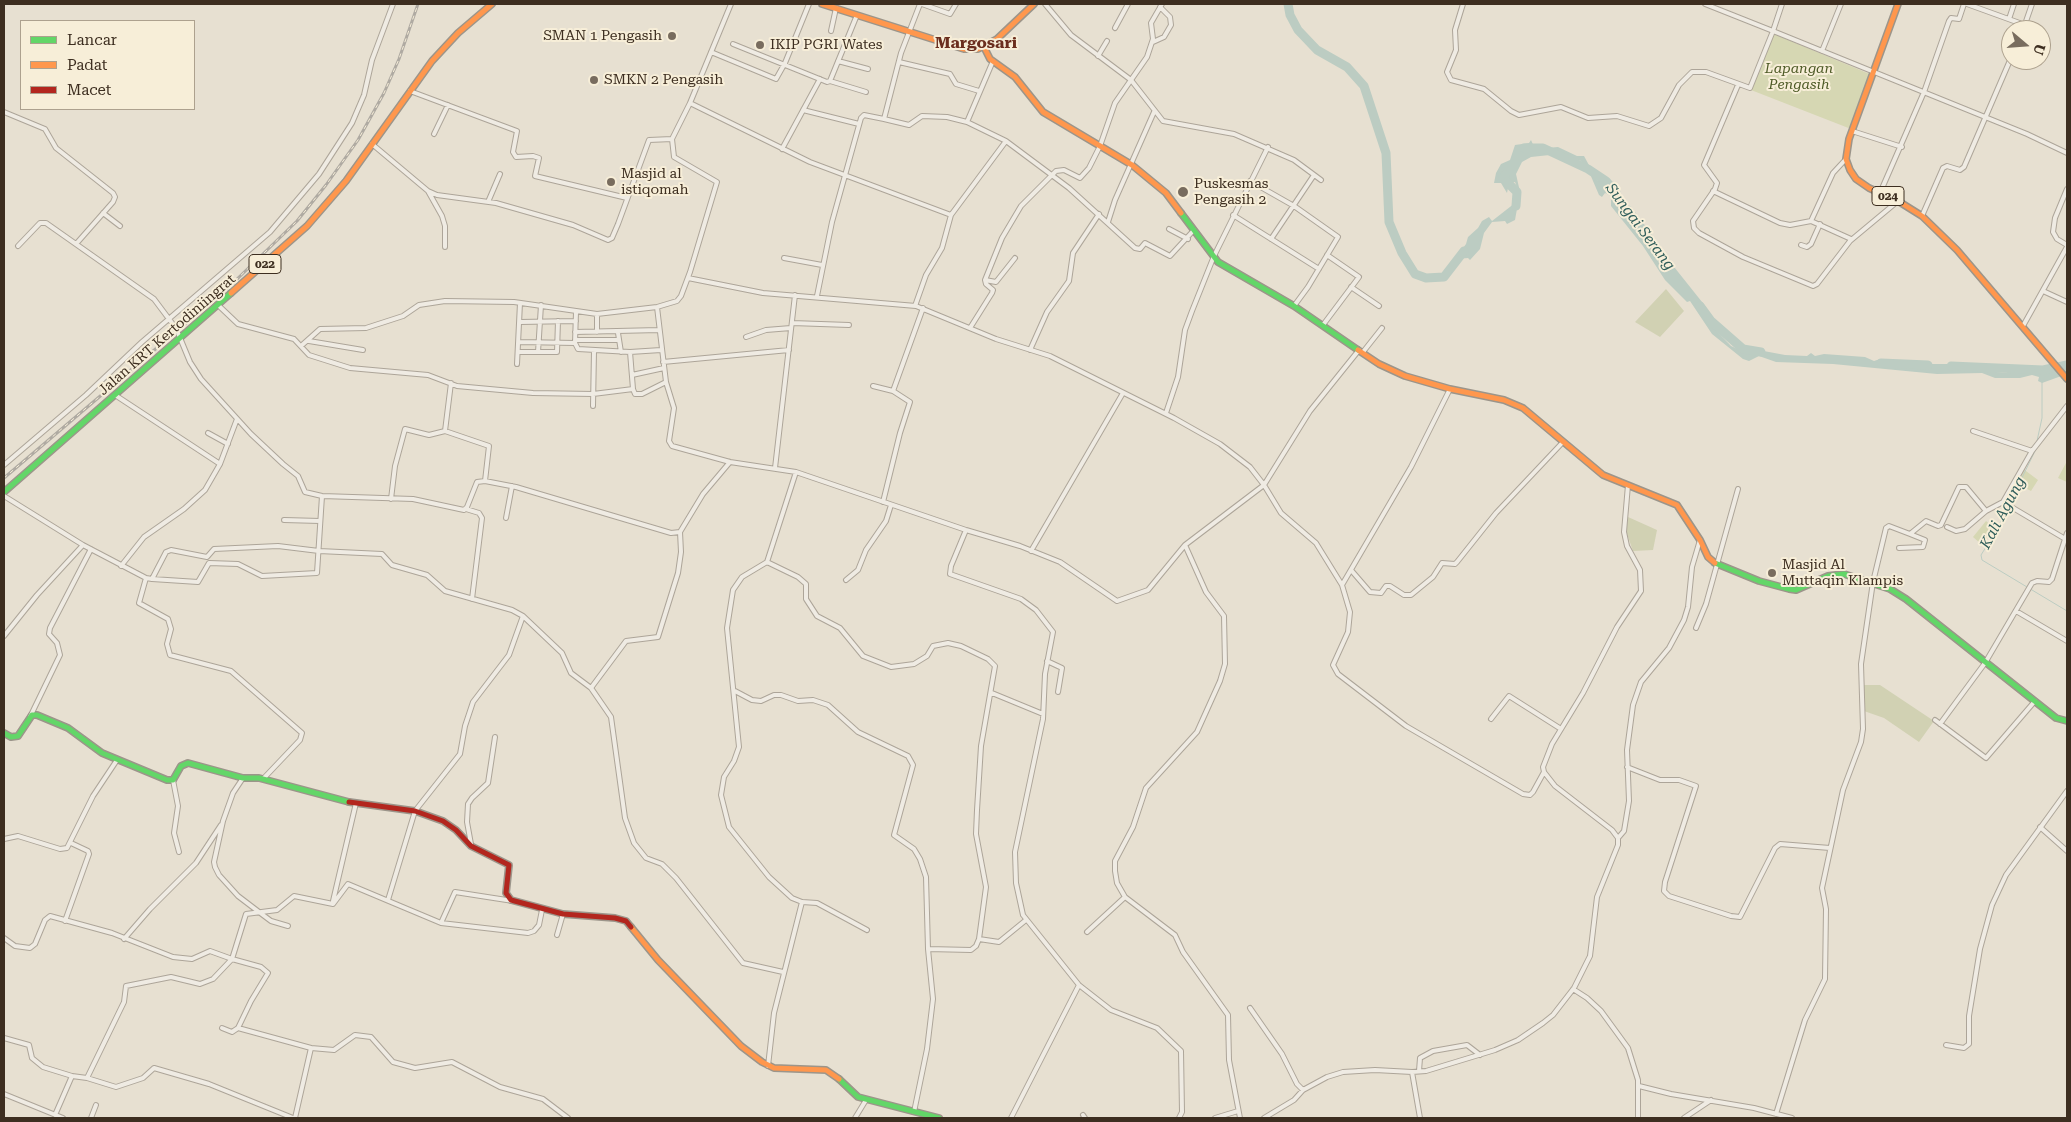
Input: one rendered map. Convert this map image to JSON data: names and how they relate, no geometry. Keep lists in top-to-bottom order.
{
  "streets": {
    "street": ["024", "022", "Jalan KRT Kertodiniingrat"]
  },
  "districts": ["Margosari"],
  "water": ["Sungai Serang", "Kali Agung"],
  "parks": ["Lapangan Pengasih"],
  "places": [
    "SMAN 1 Pengasih",
    "IKIP PGRI Wates",
    "SMKN 2 Pengasih",
    "Masjid al istiqomah",
    "Puskesmas Pengasih 2",
    "Masjid Al Muttaqin Klampis"
  ],
  "legend": ["Lancar", "Padat", "Macet"],
  "north": "right"
}
